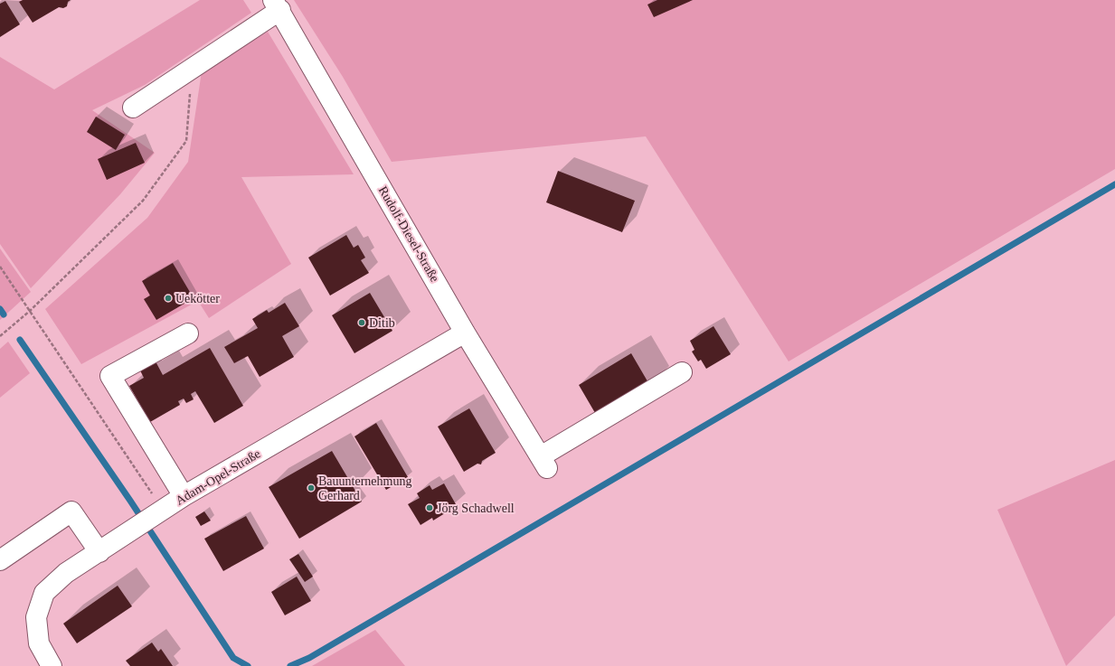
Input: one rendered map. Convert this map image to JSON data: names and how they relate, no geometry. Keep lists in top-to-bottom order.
{
  "streets": {
    "street": ["Rudolf-Diesel-Straße", "Adam-Opel-Straße"]
  },
  "crossings": [
    ["Rudolf-Diesel-Straße", "Adam-Opel-Straße"]
  ],
  "places": [
    "Uekötter",
    "Ditib",
    "Bauunternehmung Gerhard",
    "Jörg Schadwell"
  ]
}
